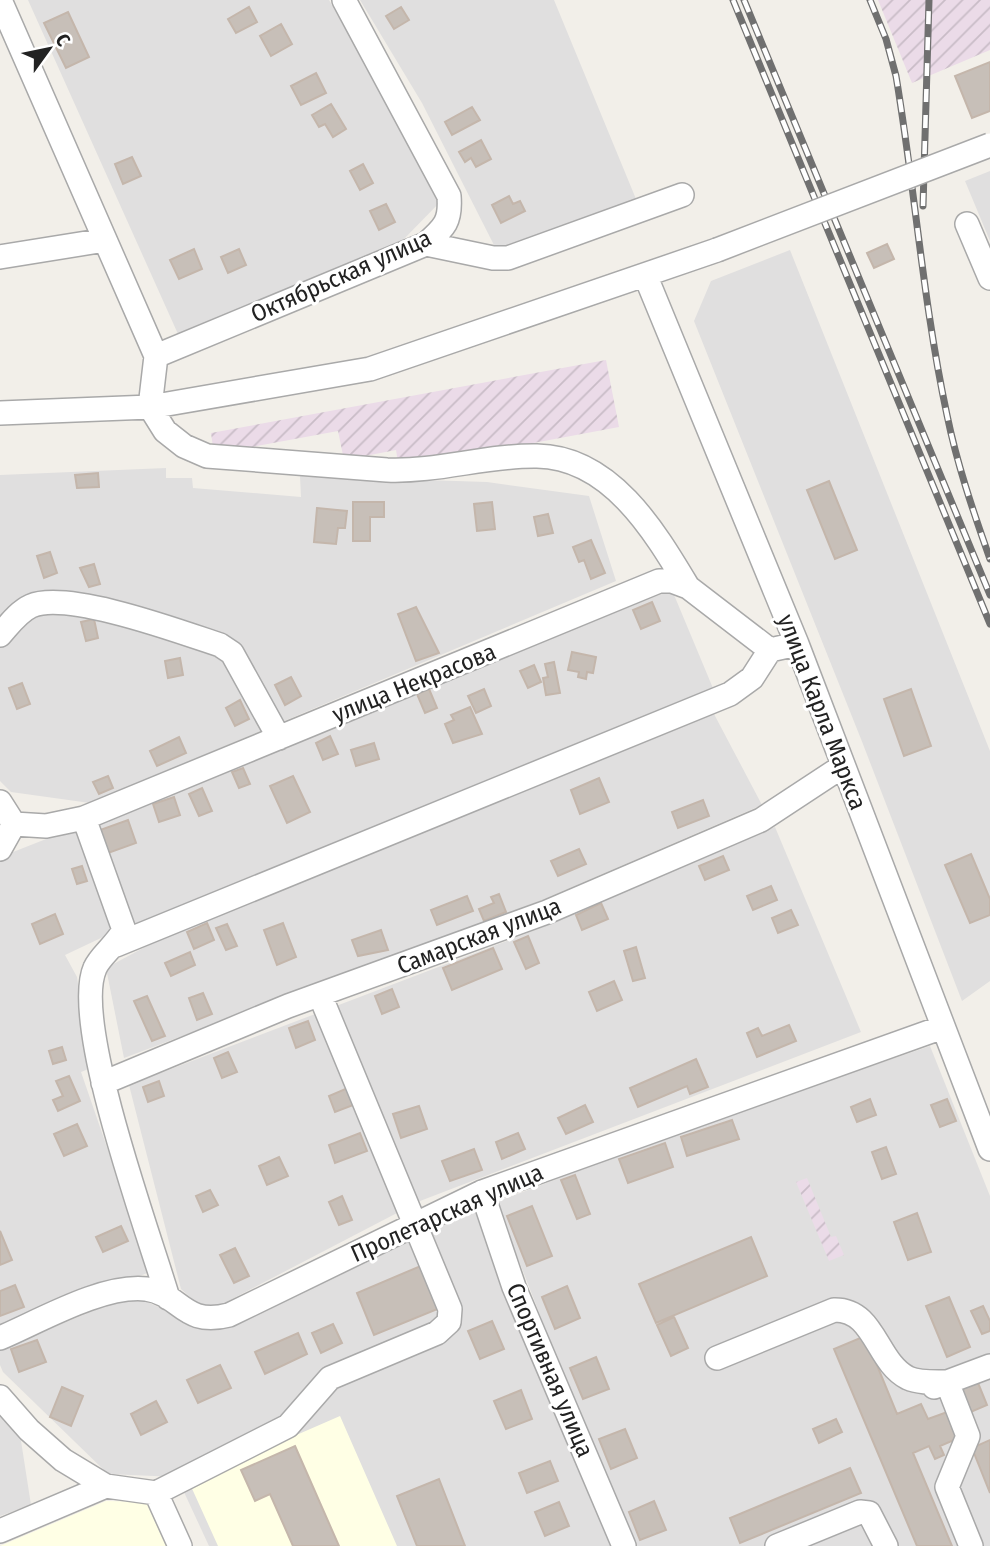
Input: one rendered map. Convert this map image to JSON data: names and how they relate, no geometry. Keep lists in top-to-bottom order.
{
  "streets": {
    "street": [
      "Октябрьская улица",
      "улица Некрасова",
      "улица Карла Маркса",
      "Самарская улица",
      "Пролетарская улица",
      "Спортивная улица"
    ]
  },
  "crossings": [
    ["улица Карла Маркса", "Самарская улица"],
    ["улица Карла Маркса", "Пролетарская улица"],
    ["Пролетарская улица", "Спортивная улица"]
  ],
  "north": "top right"
}
